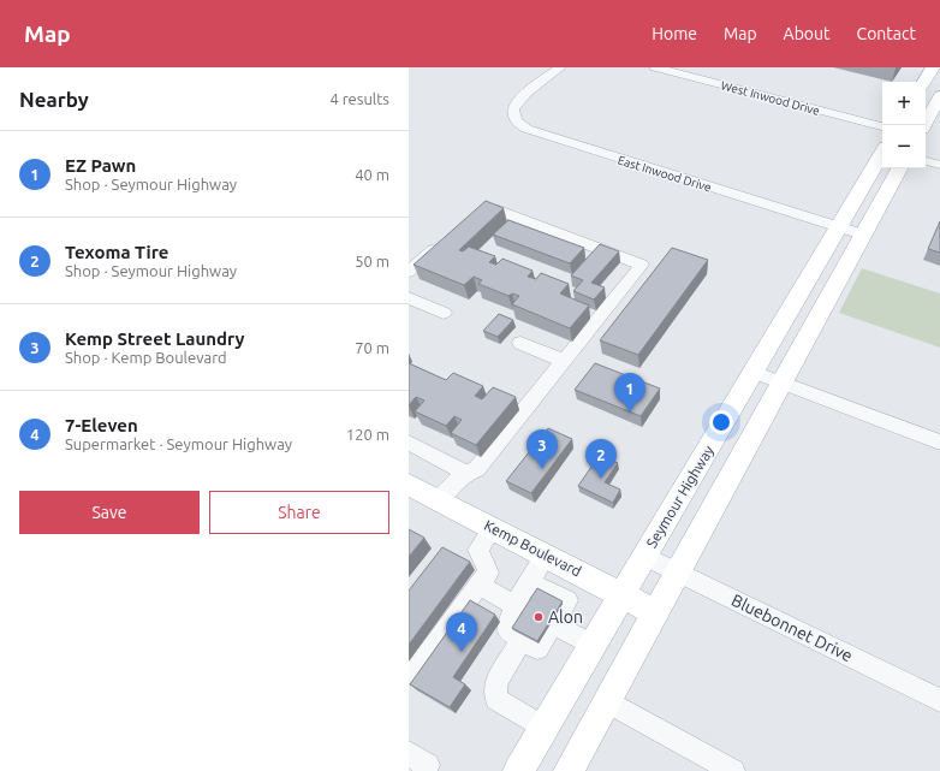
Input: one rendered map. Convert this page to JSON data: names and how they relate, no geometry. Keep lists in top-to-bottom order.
{
  "streets": {
    "main road": ["Seymour Highway", "Kemp Boulevard"],
    "street": ["West Inwood Drive", "East Inwood Drive", "Bluebonnet Drive"]
  },
  "crossings": [
    ["East Inwood Drive", "Seymour Highway"],
    ["Seymour Highway", "Kemp Boulevard"],
    ["Seymour Highway", "Bluebonnet Drive"]
  ],
  "places": ["Alon"],
  "page": {
    "header": "Map",
    "nav": [
      "Home",
      "Map",
      "About",
      "Contact"
    ],
    "heading": ["Nearby", "4 results"],
    "map_buttons": ["+", "−"],
    "list": [
      {
        "mark": "1",
        "name": "EZ Pawn",
        "note": "Shop · Seymour Highway",
        "value": "40 m"
      },
      {
        "mark": "2",
        "name": "Texoma Tire",
        "note": "Shop · Seymour Highway",
        "value": "50 m"
      },
      {
        "mark": "3",
        "name": "Kemp Street Laundry",
        "note": "Shop · Kemp Boulevard",
        "value": "70 m"
      },
      {
        "mark": "4",
        "name": "7-Eleven",
        "note": "Supermarket · Seymour Highway",
        "value": "120 m"
      }
    ],
    "pins": [
      "1",
      "3",
      "2",
      "4"
    ],
    "buttons": ["Save", "Share"]
  }
}
